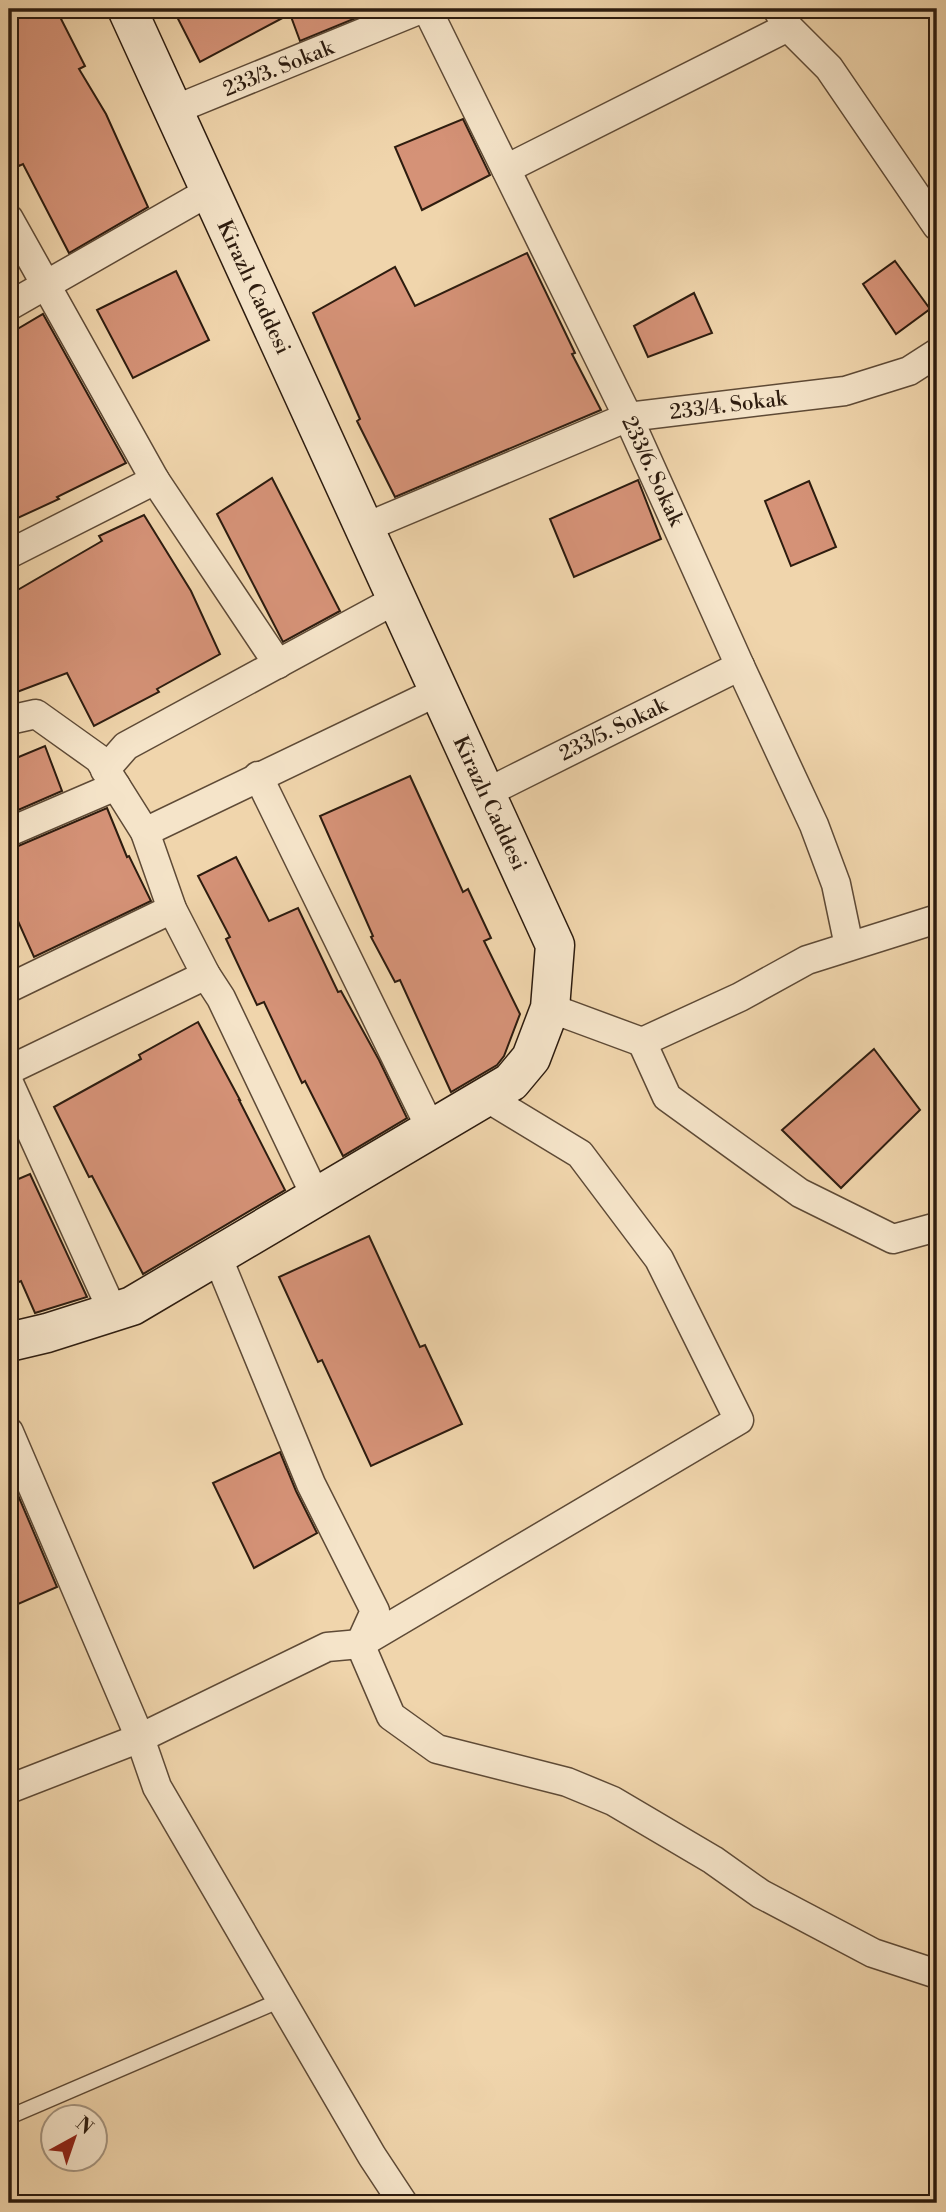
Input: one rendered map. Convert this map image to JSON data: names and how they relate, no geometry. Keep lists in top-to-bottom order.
{
  "streets": {
    "main road": ["Kirazlı Caddesi"],
    "street": [
      "233/3. Sokak",
      "233/4. Sokak",
      "233/6. Sokak",
      "233/5. Sokak"
    ]
  },
  "crossings": [
    ["233/3. Sokak", "Kirazlı Caddesi"],
    ["Kirazlı Caddesi", "233/4. Sokak"],
    ["Kirazlı Caddesi", "233/5. Sokak"],
    ["233/4. Sokak", "233/6. Sokak"],
    ["233/6. Sokak", "233/5. Sokak"]
  ],
  "north": "top right"
}
